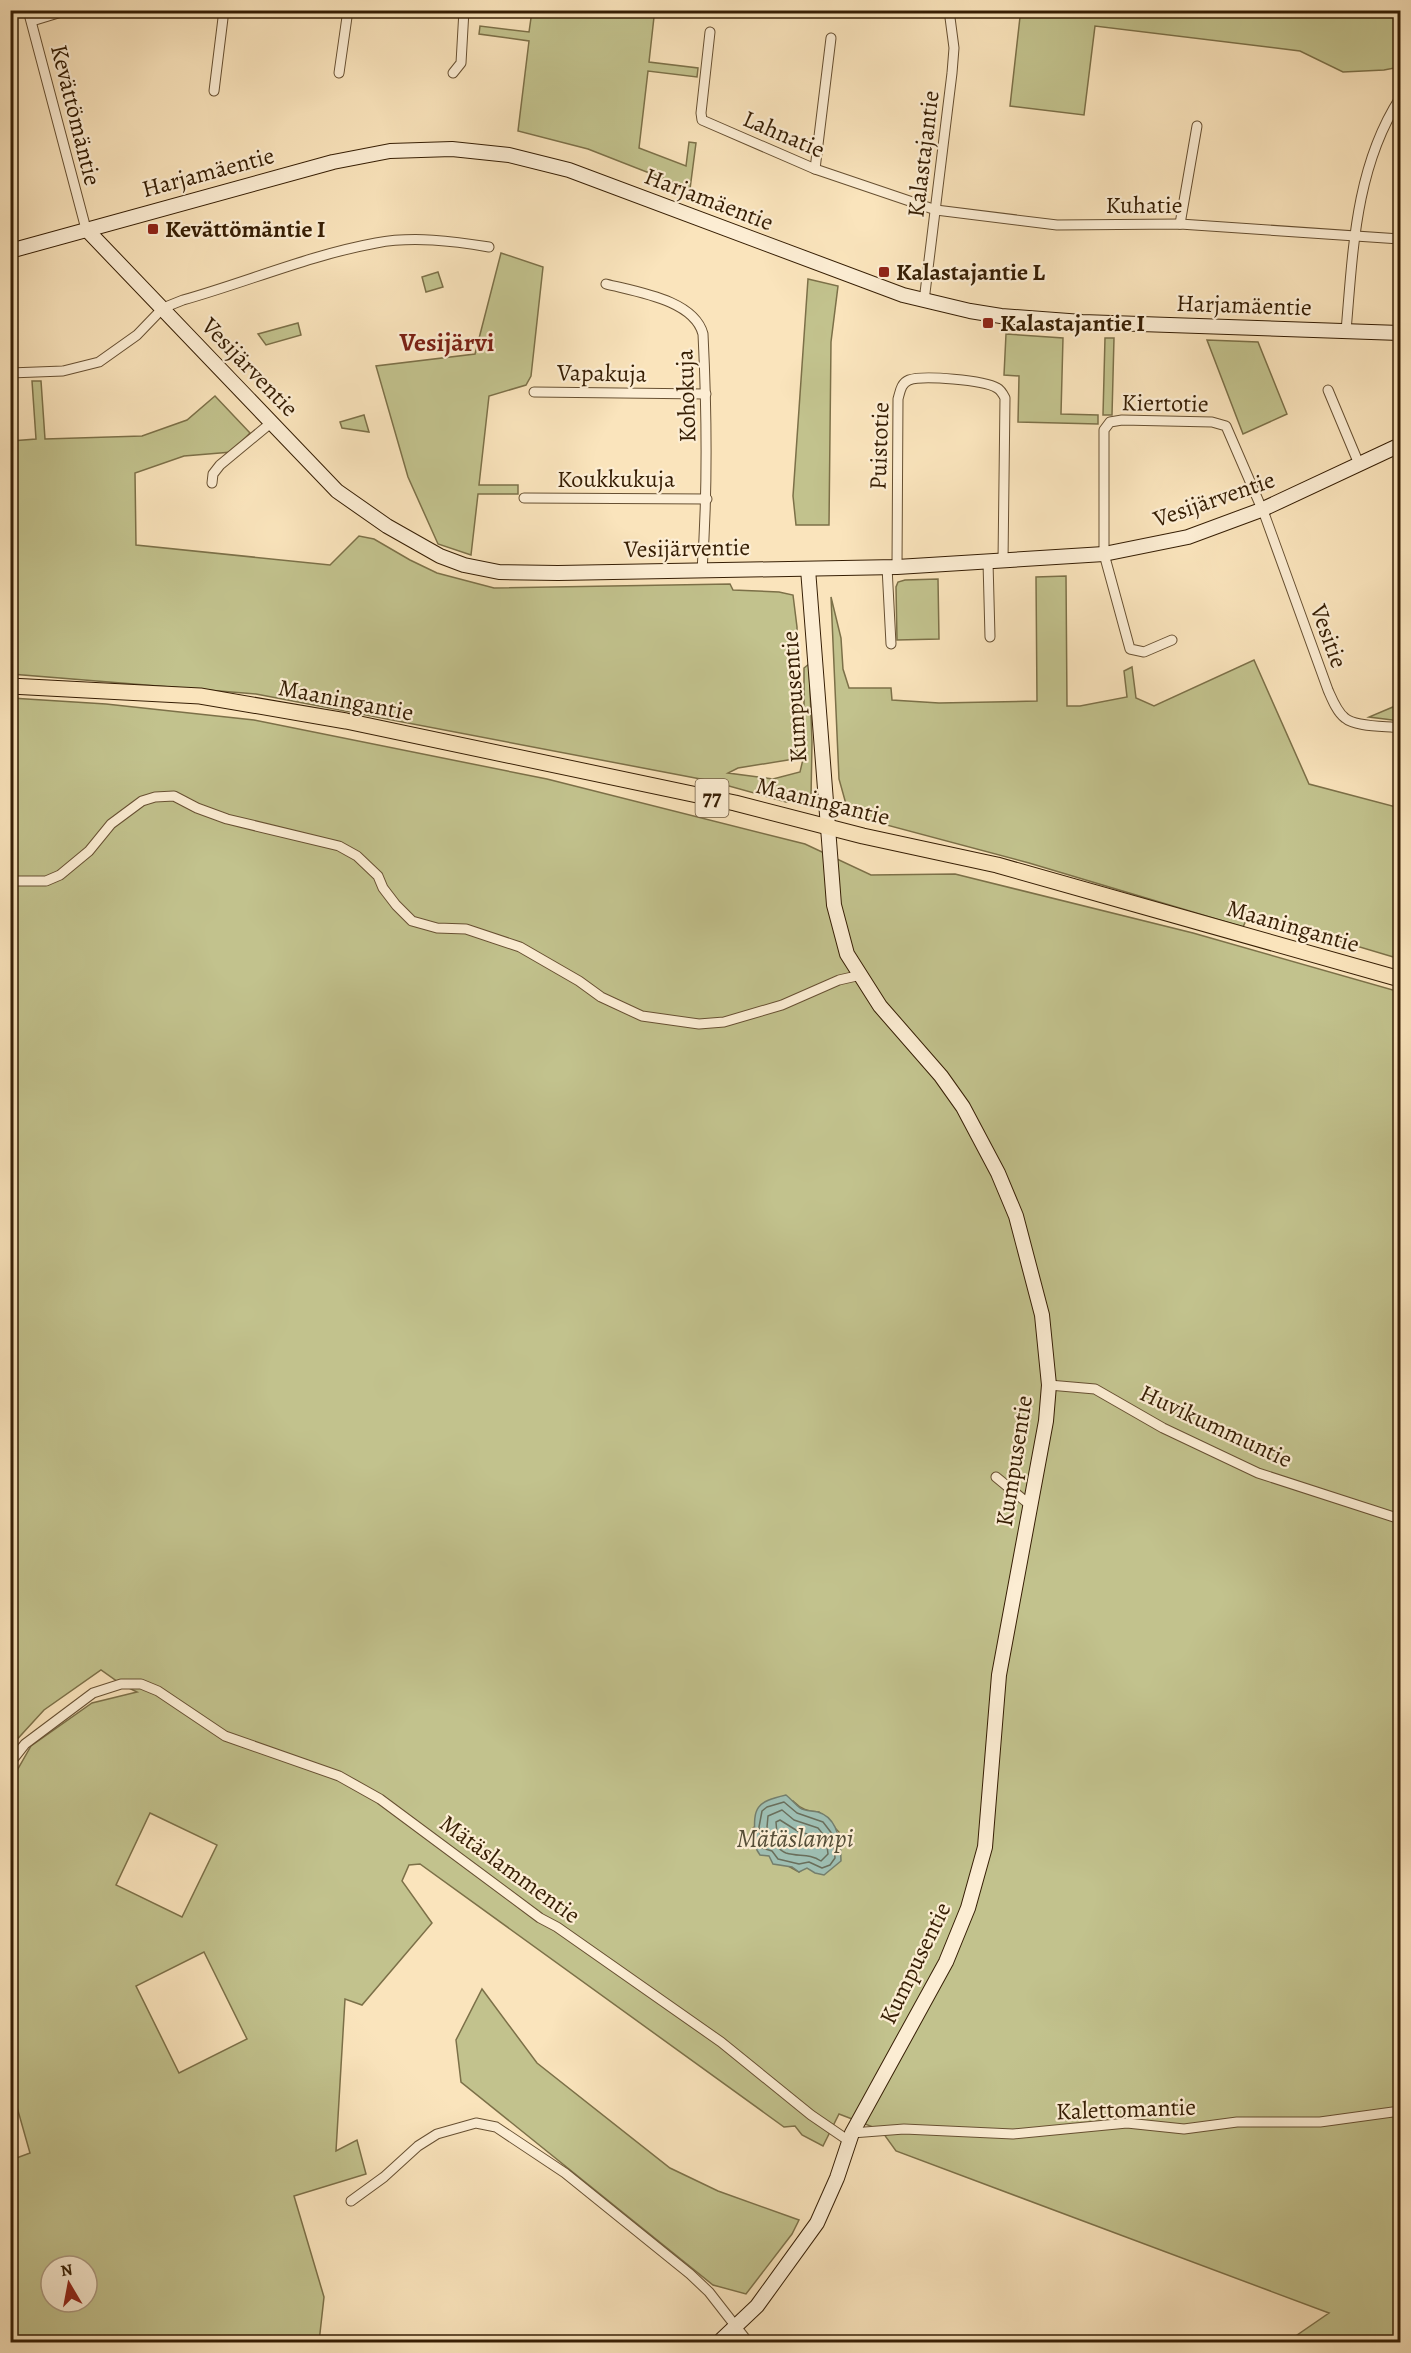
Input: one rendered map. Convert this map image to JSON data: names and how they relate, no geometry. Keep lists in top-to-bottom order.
{
  "streets": {
    "main road": ["Maaningantie", "77"],
    "street": [
      "Kevättömäntie",
      "Lahnatie",
      "Kalastajantie",
      "Harjamäentie",
      "Kuhatie",
      "Vesijärventie",
      "Vapakuja",
      "Kohokuja",
      "Kiertotie",
      "Puistotie",
      "Koukkukuja",
      "Vesitie",
      "Kumpusentie",
      "Huvikummuntie",
      "Mätäslammentie",
      "Kalettomantie"
    ]
  },
  "crossings": [
    ["Kevättömäntie", "Harjamäentie"],
    ["Kevättömäntie", "Vesijärventie"],
    ["Lahnatie", "Kalastajantie"],
    ["Lahnatie", "Kuhatie"],
    ["Kalastajantie", "Harjamäentie"],
    ["Kalastajantie", "Kuhatie"],
    ["Harjamäentie", "Vesijärventie"],
    ["Vesijärventie", "Kohokuja"],
    ["Vesijärventie", "Kiertotie"],
    ["Vesijärventie", "Puistotie"],
    ["Vesijärventie", "Vesitie"],
    ["Vesijärventie", "Kumpusentie"],
    ["Vapakuja", "Kohokuja"],
    ["Kohokuja", "Koukkukuja"],
    ["Kiertotie", "Vesitie"],
    ["Kumpusentie", "Maaningantie"],
    ["Kumpusentie", "Huvikummuntie"],
    ["Kumpusentie", "Mätäslammentie"],
    ["Kumpusentie", "Kalettomantie"],
    ["Mätäslammentie", "Kalettomantie"]
  ],
  "districts": ["Vesijärvi"],
  "water": ["Mätäslampi"],
  "places": {
    "transit": ["Kevättömäntie I", "Kalastajantie L", "Kalastajantie I"]
  },
  "north": "top"
}
